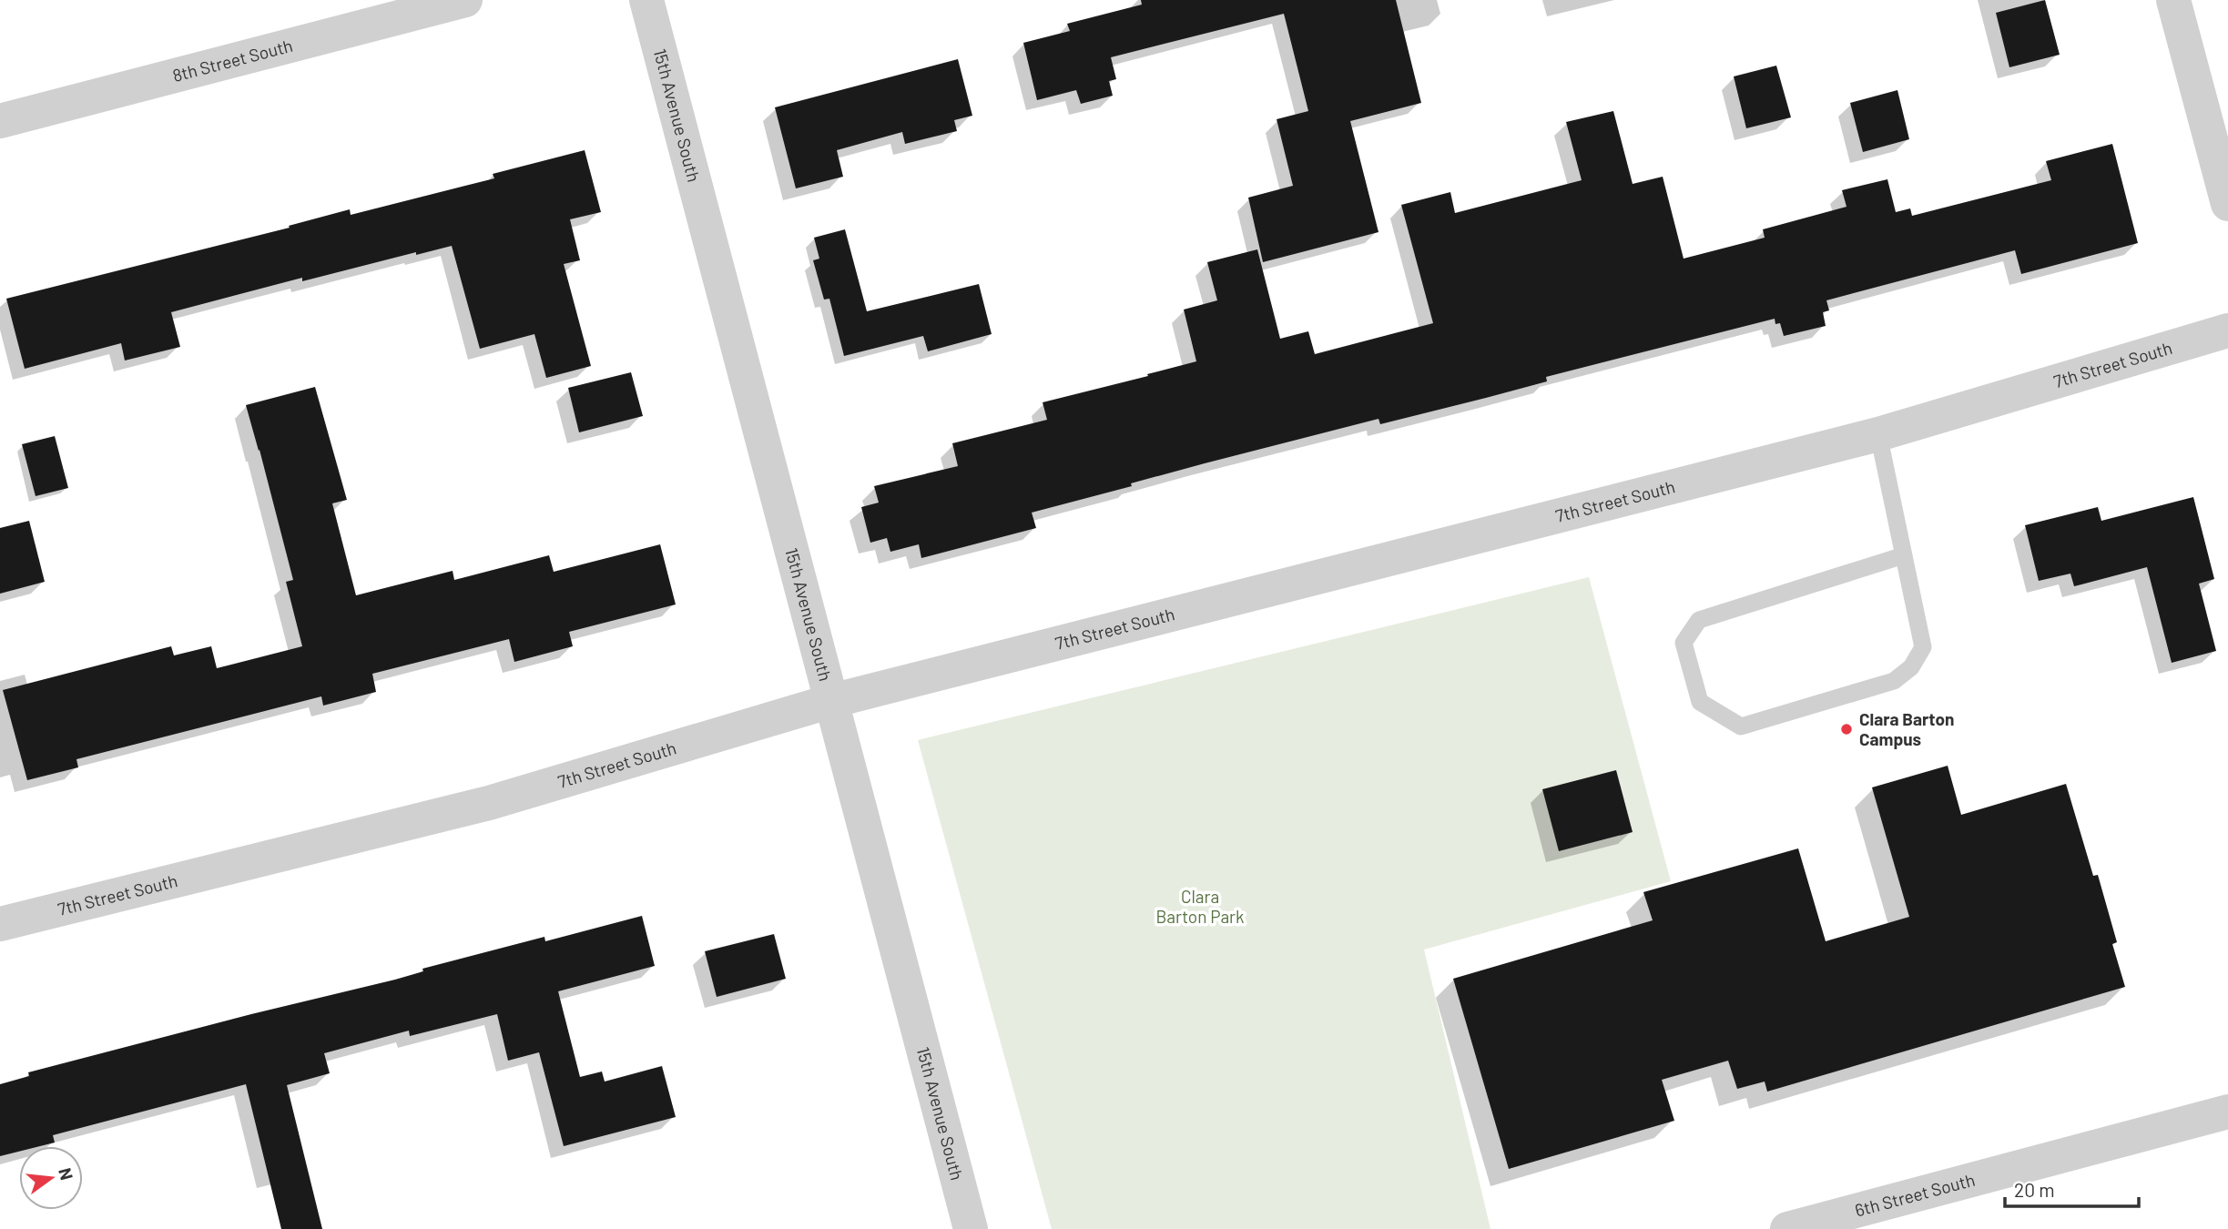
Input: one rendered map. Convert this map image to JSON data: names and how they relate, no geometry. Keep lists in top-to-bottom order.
{
  "streets": {
    "street": [
      "8th Street South",
      "15th Avenue South",
      "7th Street South",
      "6th Street South"
    ]
  },
  "crossings": [
    ["15th Avenue South", "7th Street South"]
  ],
  "parks": ["Clara Barton Park"],
  "places": ["Clara Barton Campus"],
  "scale_bar": "20 m",
  "north": "right"
}
